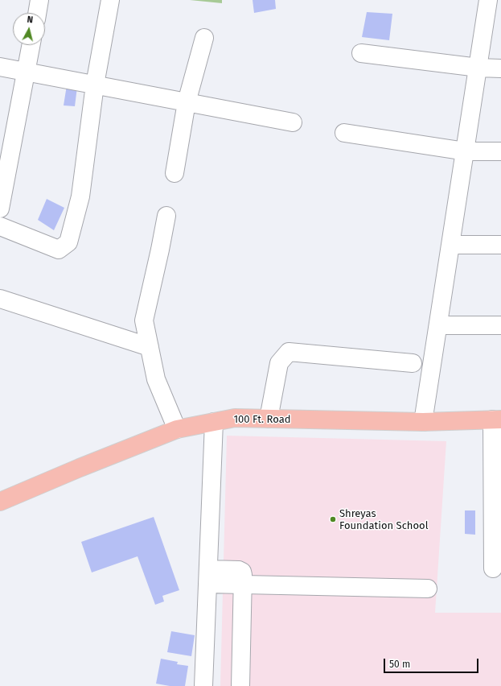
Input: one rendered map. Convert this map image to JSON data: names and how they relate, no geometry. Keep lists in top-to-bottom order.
{
  "streets": {
    "main road": ["100 Ft. Road"]
  },
  "places": ["Shreyas Foundation School"],
  "scale_bar": "50 m",
  "north": "top"
}
